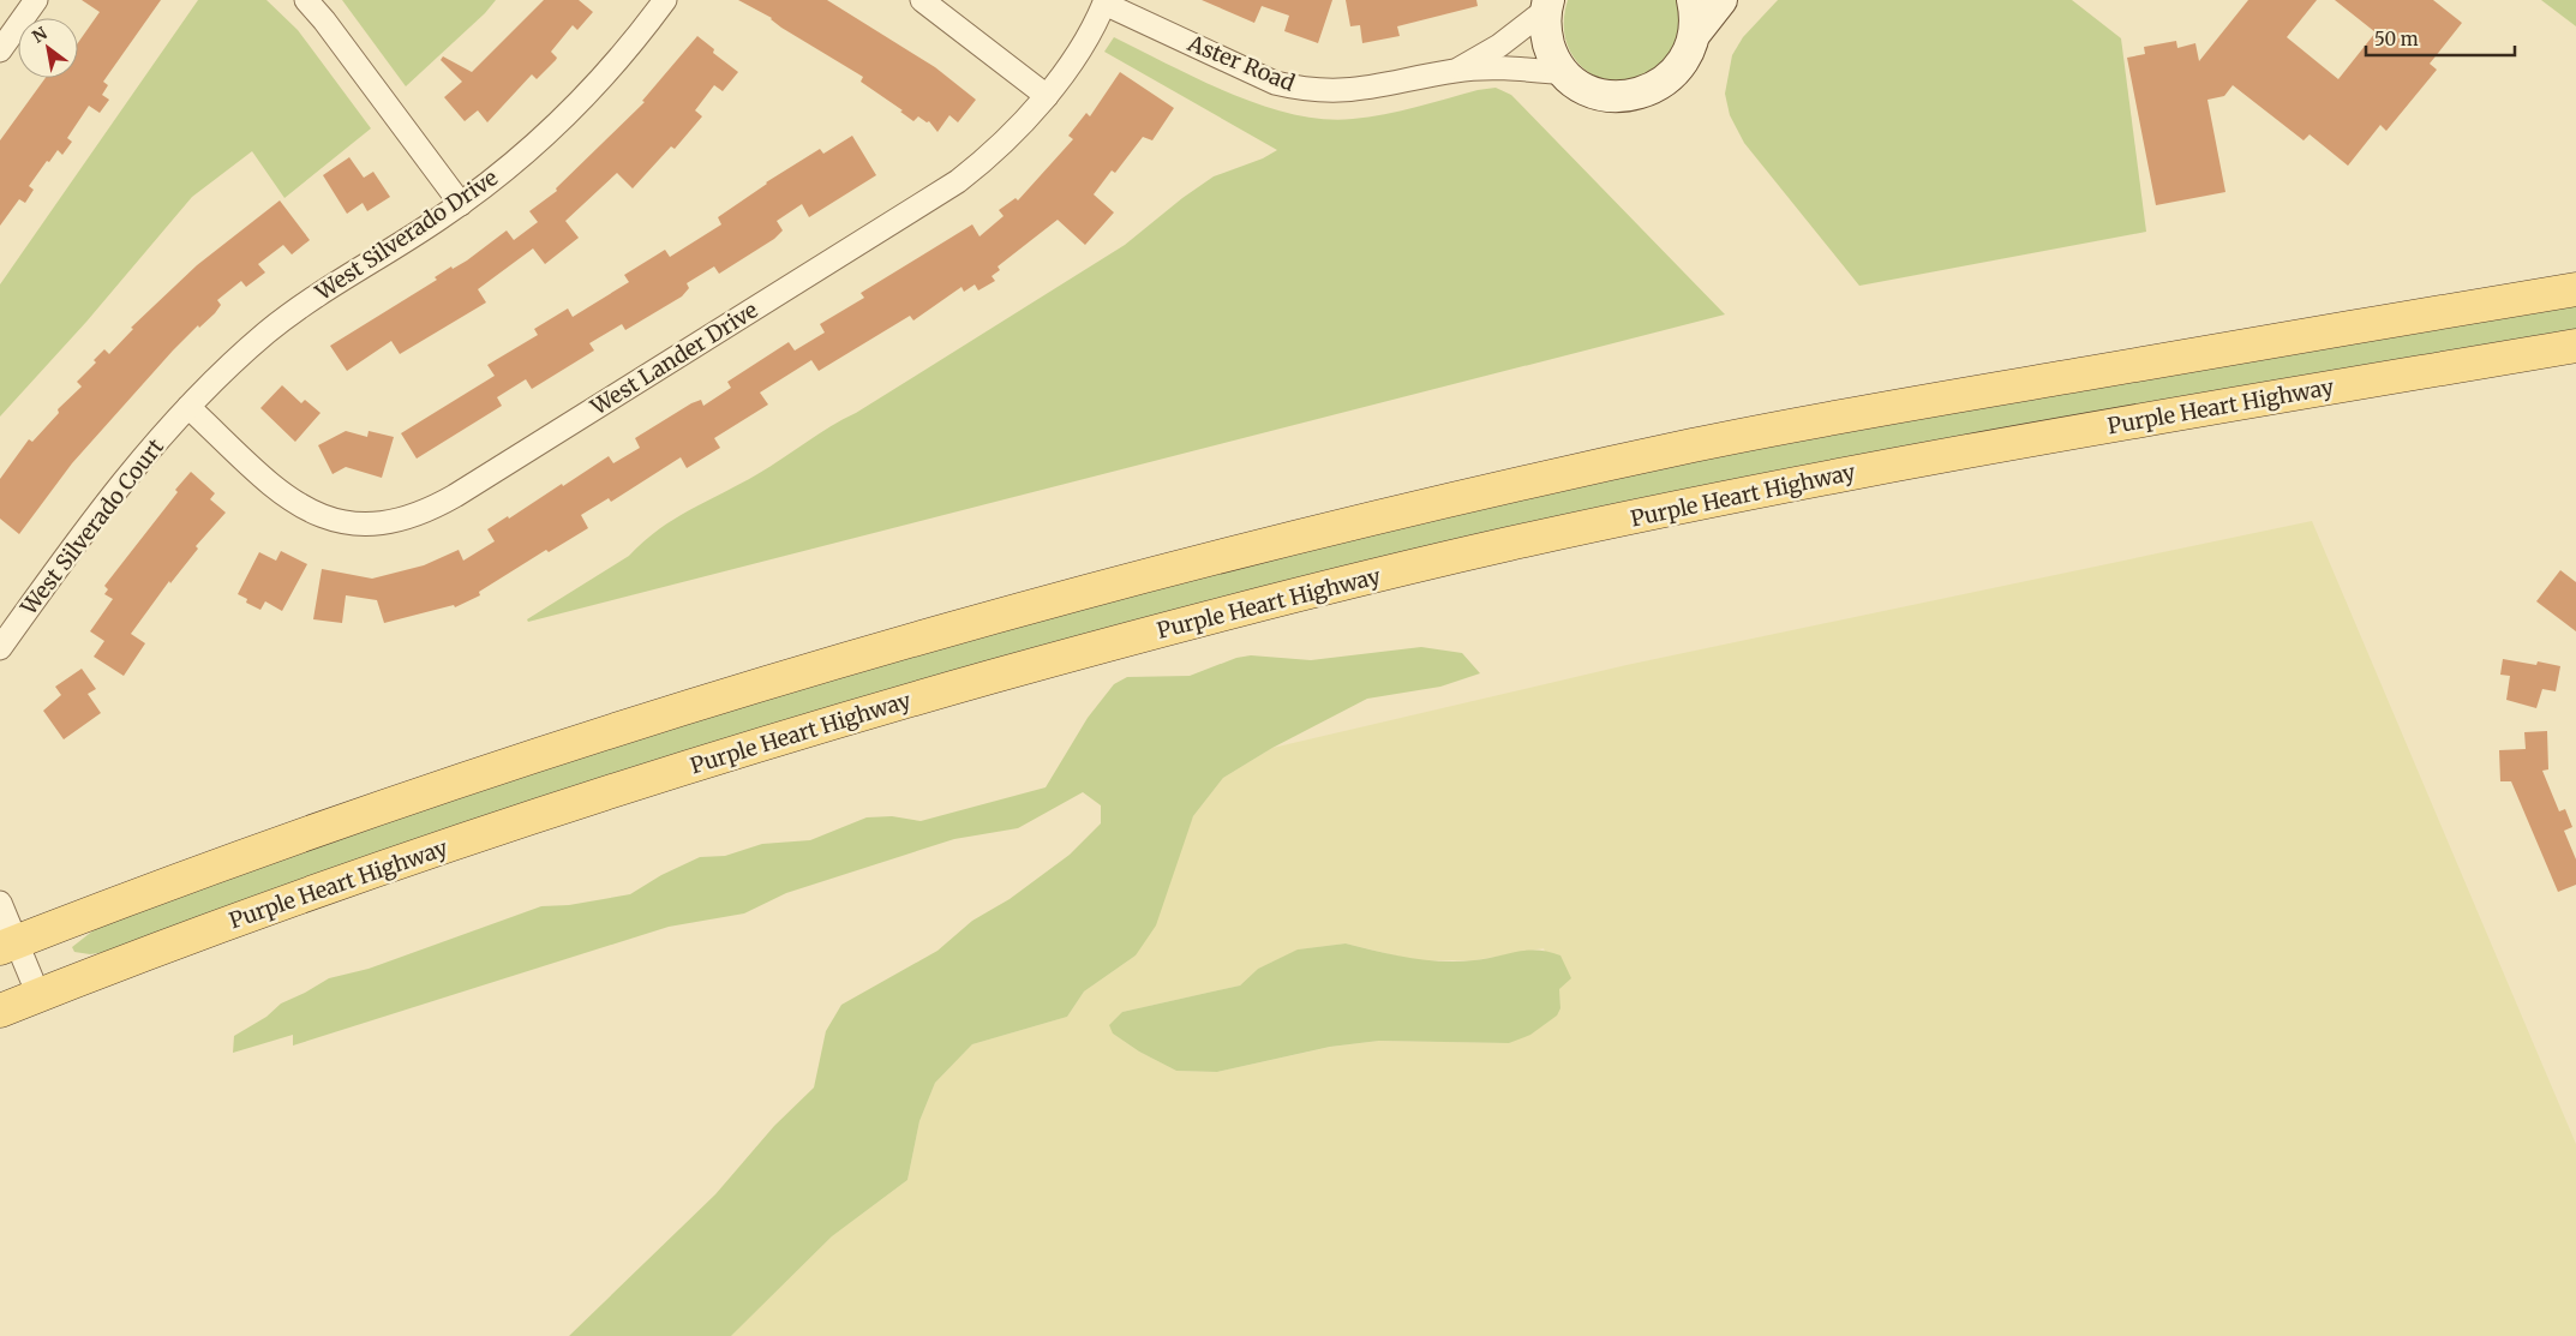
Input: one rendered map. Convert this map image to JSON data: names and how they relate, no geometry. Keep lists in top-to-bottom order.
{
  "streets": {
    "main road": ["Purple Heart Highway"],
    "street": [
      "Aster Road",
      "West Silverado Drive",
      "West Lander Drive",
      "West Silverado Court"
    ]
  },
  "crossings": [
    ["Aster Road", "West Lander Drive"],
    ["West Silverado Drive", "West Lander Drive"],
    ["West Silverado Drive", "West Silverado Court"],
    ["West Lander Drive", "West Silverado Court"]
  ],
  "scale_bar": "50 m",
  "north": "top left"
}
